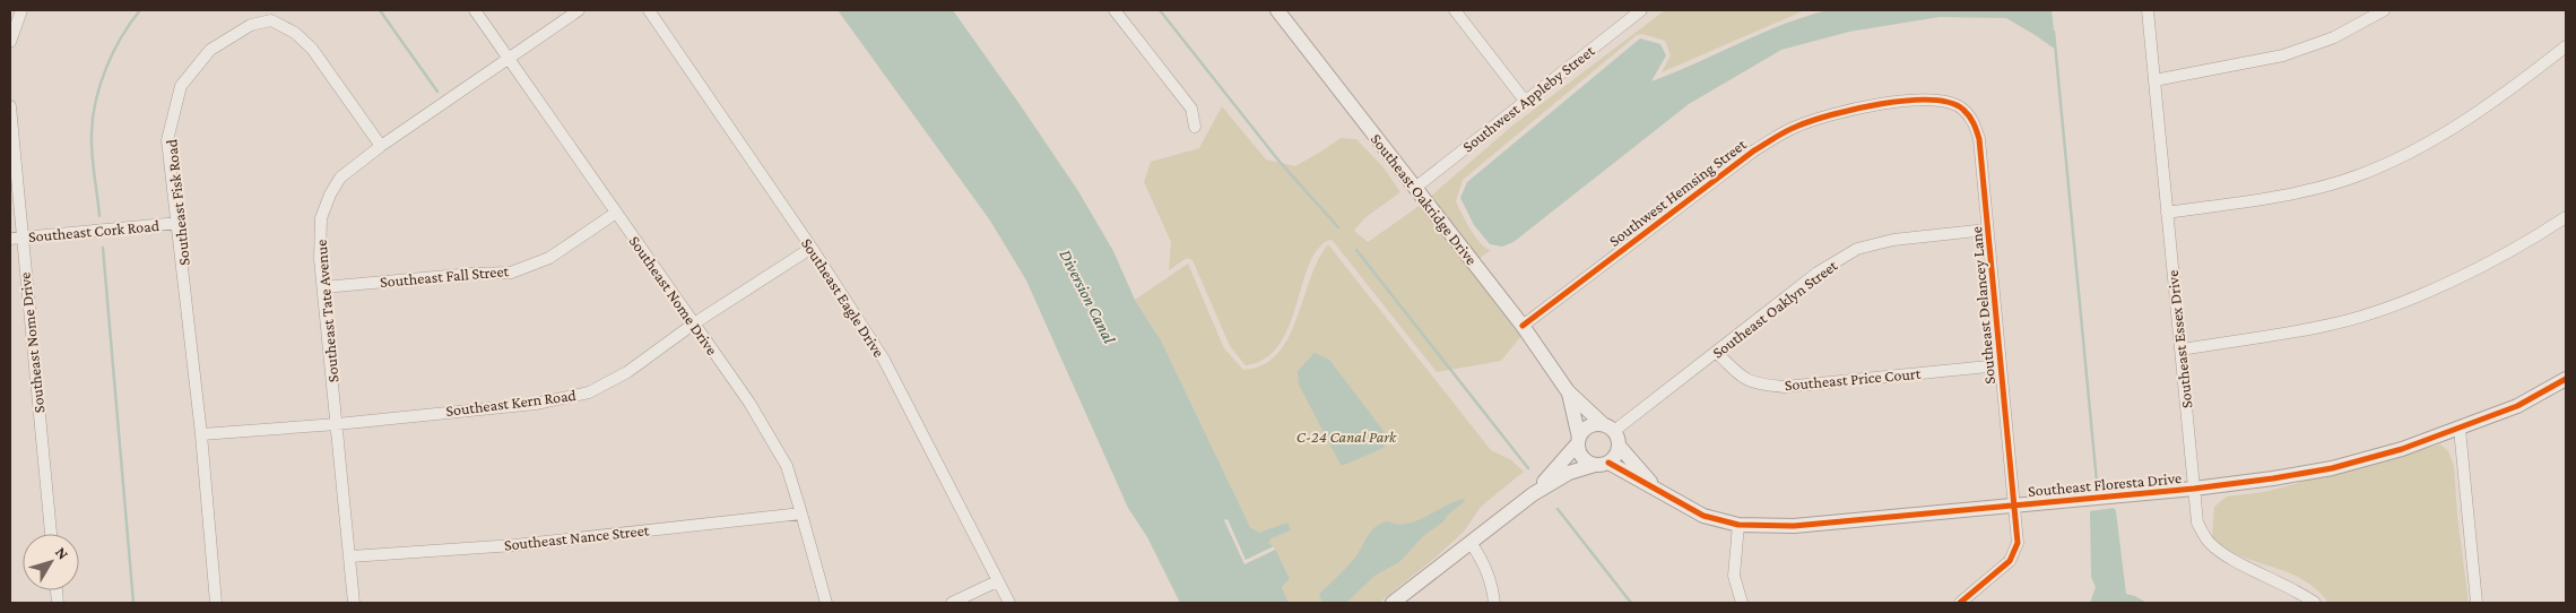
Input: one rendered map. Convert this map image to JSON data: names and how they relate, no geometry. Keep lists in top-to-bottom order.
{
  "streets": {
    "street": [
      "Southwest Appleby Street",
      "Southwest Hemsing Street",
      "Southeast Oakridge Drive",
      "Southeast Fisk Road",
      "Southeast Cork Road",
      "Southeast Fall Street",
      "Southeast Nome Drive",
      "Southeast Eagle Drive",
      "Southeast Delancey Lane",
      "Southeast Oaklyn Street",
      "Southeast Tate Avenue",
      "Southeast Essex Drive",
      "Southeast Price Court",
      "Southeast Kern Road",
      "Southeast Floresta Drive",
      "Southeast Nance Street"
    ]
  },
  "crossings": [
    ["Southwest Appleby Street", "Southeast Oakridge Drive"],
    ["Southwest Hemsing Street", "Southeast Oakridge Drive"],
    ["Southwest Hemsing Street", "Southeast Delancey Lane"],
    ["Southeast Oakridge Drive", "Southeast Oaklyn Street"],
    ["Southeast Oakridge Drive", "Southeast Floresta Drive"],
    ["Southeast Fisk Road", "Southeast Cork Road"],
    ["Southeast Fisk Road", "Southeast Tate Avenue"],
    ["Southeast Fisk Road", "Southeast Kern Road"],
    ["Southeast Cork Road", "Southeast Nome Drive"],
    ["Southeast Fall Street", "Southeast Nome Drive"],
    ["Southeast Fall Street", "Southeast Tate Avenue"],
    ["Southeast Nome Drive", "Southeast Tate Avenue"],
    ["Southeast Nome Drive", "Southeast Kern Road"],
    ["Southeast Nome Drive", "Southeast Nance Street"],
    ["Southeast Eagle Drive", "Southeast Kern Road"],
    ["Southeast Delancey Lane", "Southeast Oaklyn Street"],
    ["Southeast Delancey Lane", "Southeast Price Court"],
    ["Southeast Delancey Lane", "Southeast Floresta Drive"],
    ["Southeast Oaklyn Street", "Southeast Price Court"],
    ["Southeast Oaklyn Street", "Southeast Floresta Drive"],
    ["Southeast Tate Avenue", "Southeast Kern Road"],
    ["Southeast Tate Avenue", "Southeast Nance Street"],
    ["Southeast Essex Drive", "Southeast Floresta Drive"]
  ],
  "water": ["Diversion Canal"],
  "parks": ["C-24 Canal Park"],
  "north": "top right"
}
